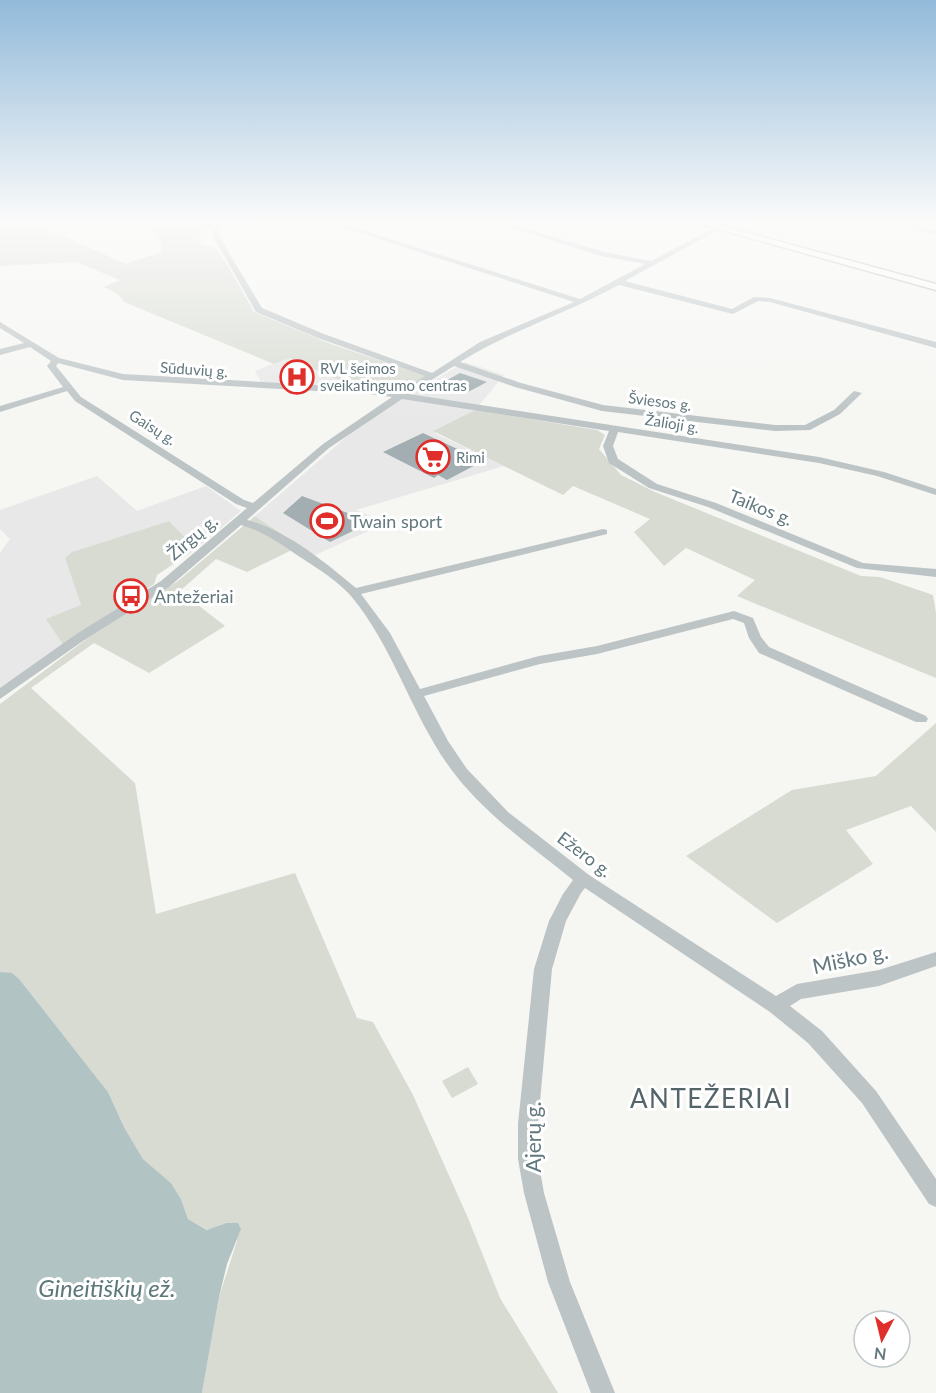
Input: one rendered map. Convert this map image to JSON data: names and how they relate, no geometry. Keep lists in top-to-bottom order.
{
  "streets": {
    "street": [
      "Sūduvių g.",
      "Šviesos g.",
      "Žalioji g.",
      "Gaisų g.",
      "Taikos g.",
      "Žirgų g.",
      "Ežero g.",
      "Miško g.",
      "Ajerų g."
    ]
  },
  "crossings": [
    ["Sūduvių g.", "Žalioji g."],
    ["Sūduvių g.", "Gaisų g."],
    ["Sūduvių g.", "Žirgų g."],
    ["Šviesos g.", "Žirgų g."],
    ["Žalioji g.", "Taikos g."],
    ["Žalioji g.", "Žirgų g."],
    ["Gaisų g.", "Žirgų g."],
    ["Žirgų g.", "Ežero g."],
    ["Ežero g.", "Miško g."],
    ["Ežero g.", "Ajerų g."]
  ],
  "districts": ["ANTEŽERIAI"],
  "water": ["Gineitiškių ež."],
  "places": {
    "hospital": ["RVL šeimos sveikatingumo centras"],
    "supermarket": ["Rimi"],
    "sports": ["Twain sport"],
    "bus stop": ["Antežeriai"]
  },
  "north": "bottom"
}
